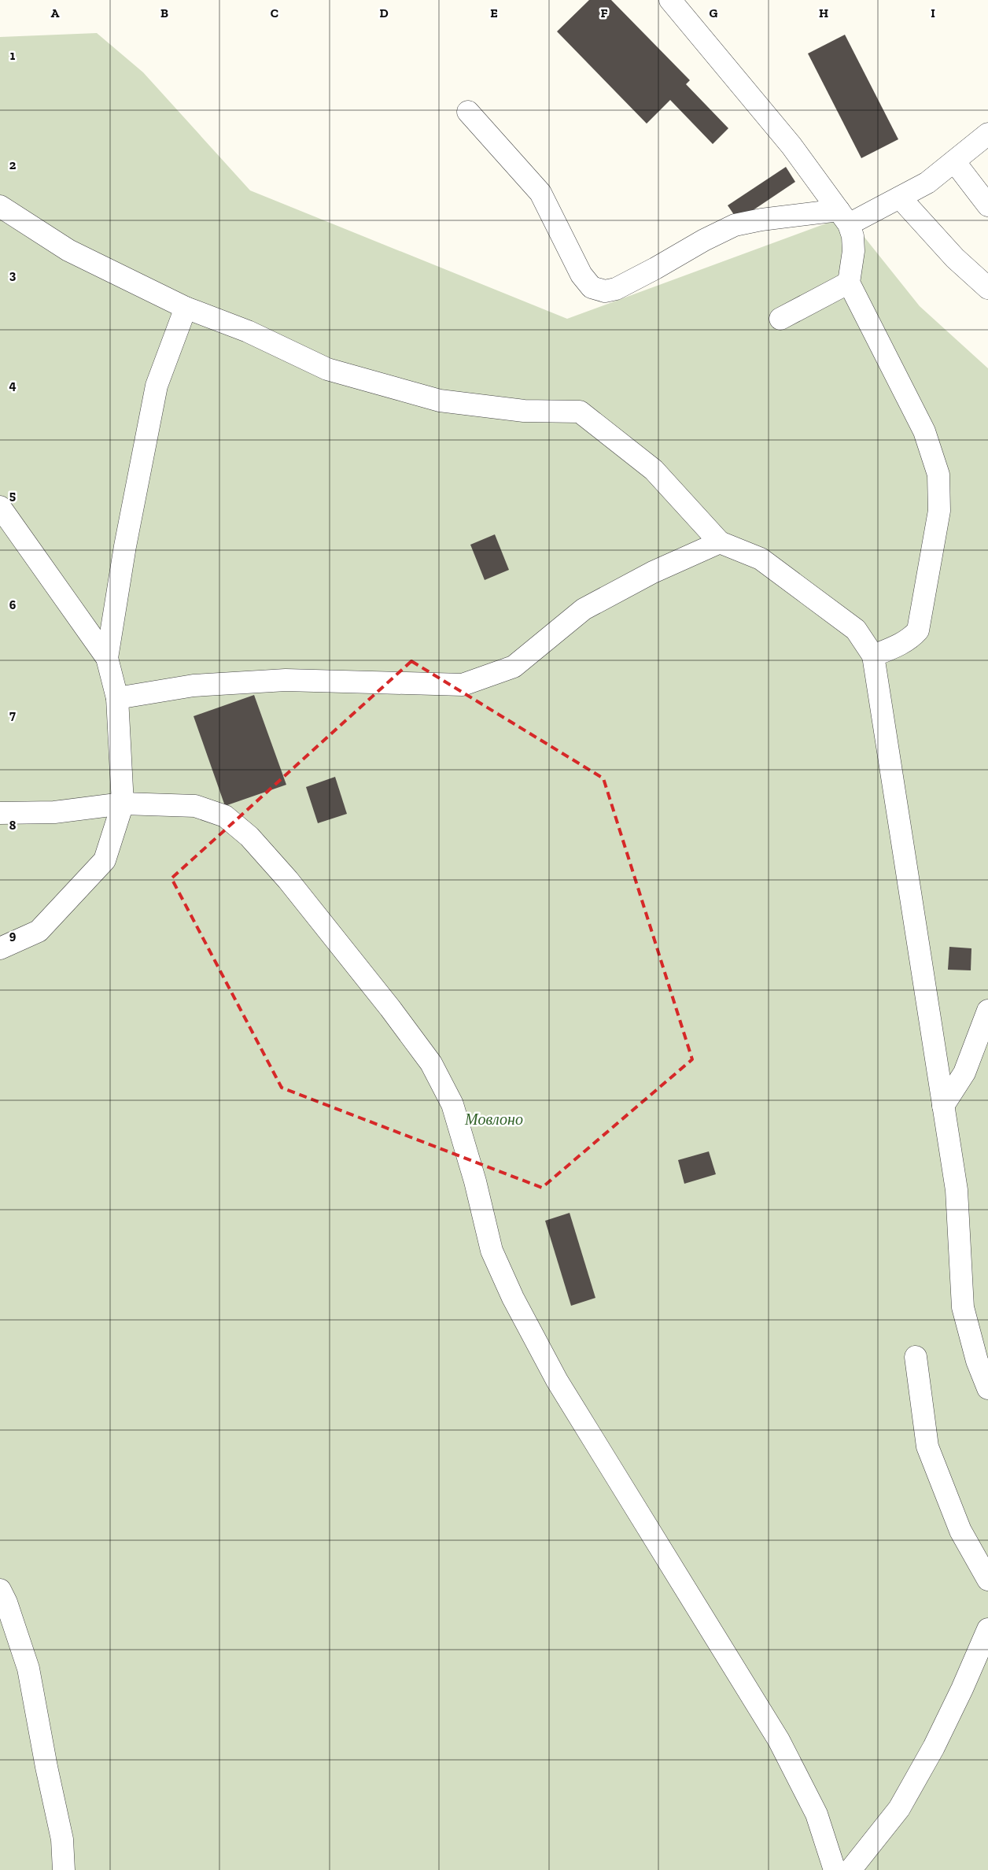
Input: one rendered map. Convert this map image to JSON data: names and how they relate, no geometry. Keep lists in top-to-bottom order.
{
  "parks": ["Мовлоно"],
  "grid": {
    "columns": [
      "A",
      "B",
      "C",
      "D",
      "E",
      "F",
      "G",
      "H",
      "I"
    ],
    "rows": [
      "1",
      "2",
      "3",
      "4",
      "5",
      "6",
      "7",
      "8",
      "9"
    ]
  }
}
